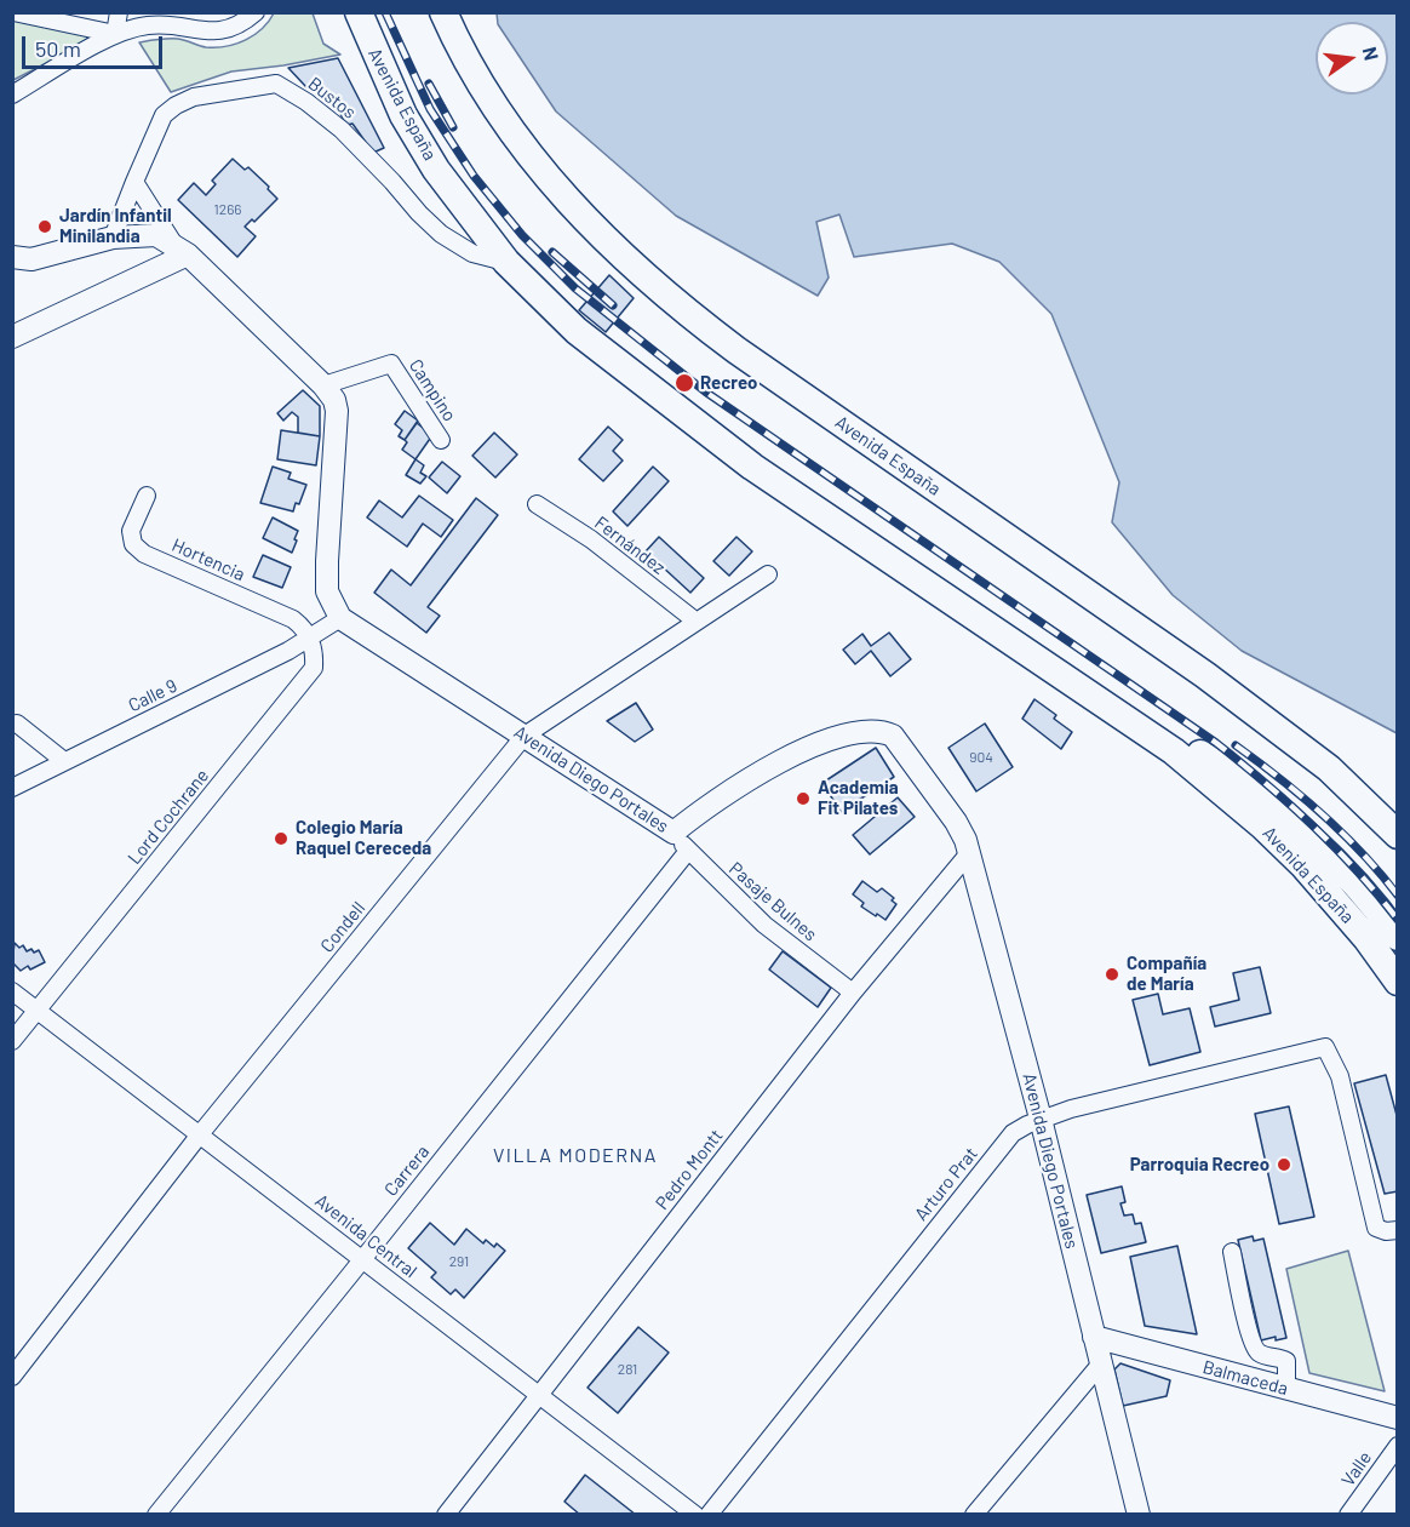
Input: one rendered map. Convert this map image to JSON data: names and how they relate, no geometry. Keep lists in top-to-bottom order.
{
  "streets": {
    "main road": ["Avenida España"],
    "street": [
      "Bustos",
      "Campino",
      "Fernández",
      "Hortencia",
      "Calle 9",
      "Avenida Diego Portales",
      "Lord Cochrane",
      "Pasaje Bulnes",
      "Condell",
      "Pedro Montt",
      "Carrera",
      "Arturo Prat",
      "Avenida Central",
      "Balmaceda",
      "Valle"
    ]
  },
  "crossings": [
    ["Bustos", "Avenida España"],
    ["Fernández", "Condell"],
    ["Hortencia", "Calle 9"],
    ["Hortencia", "Lord Cochrane"],
    ["Calle 9", "Lord Cochrane"],
    ["Avenida Diego Portales", "Pasaje Bulnes"],
    ["Avenida Diego Portales", "Condell"],
    ["Avenida Diego Portales", "Pedro Montt"],
    ["Avenida Diego Portales", "Arturo Prat"],
    ["Avenida Diego Portales", "Balmaceda"],
    ["Lord Cochrane", "Avenida Central"],
    ["Pasaje Bulnes", "Pedro Montt"],
    ["Pasaje Bulnes", "Carrera"],
    ["Condell", "Avenida Central"],
    ["Pedro Montt", "Avenida Central"],
    ["Carrera", "Avenida Central"]
  ],
  "districts": ["VILLA MODERNA"],
  "places": [
    "Jardín Infantil Minilandia",
    "Recreo",
    "Academia Fit Pilates",
    "Colegio María Raquel Cereceda",
    "Compañía de María",
    "Parroquia Recreo"
  ],
  "house_numbers": [
    "1266",
    "904",
    "291",
    "281"
  ],
  "scale_bar": "50 m",
  "north": "right"
}
